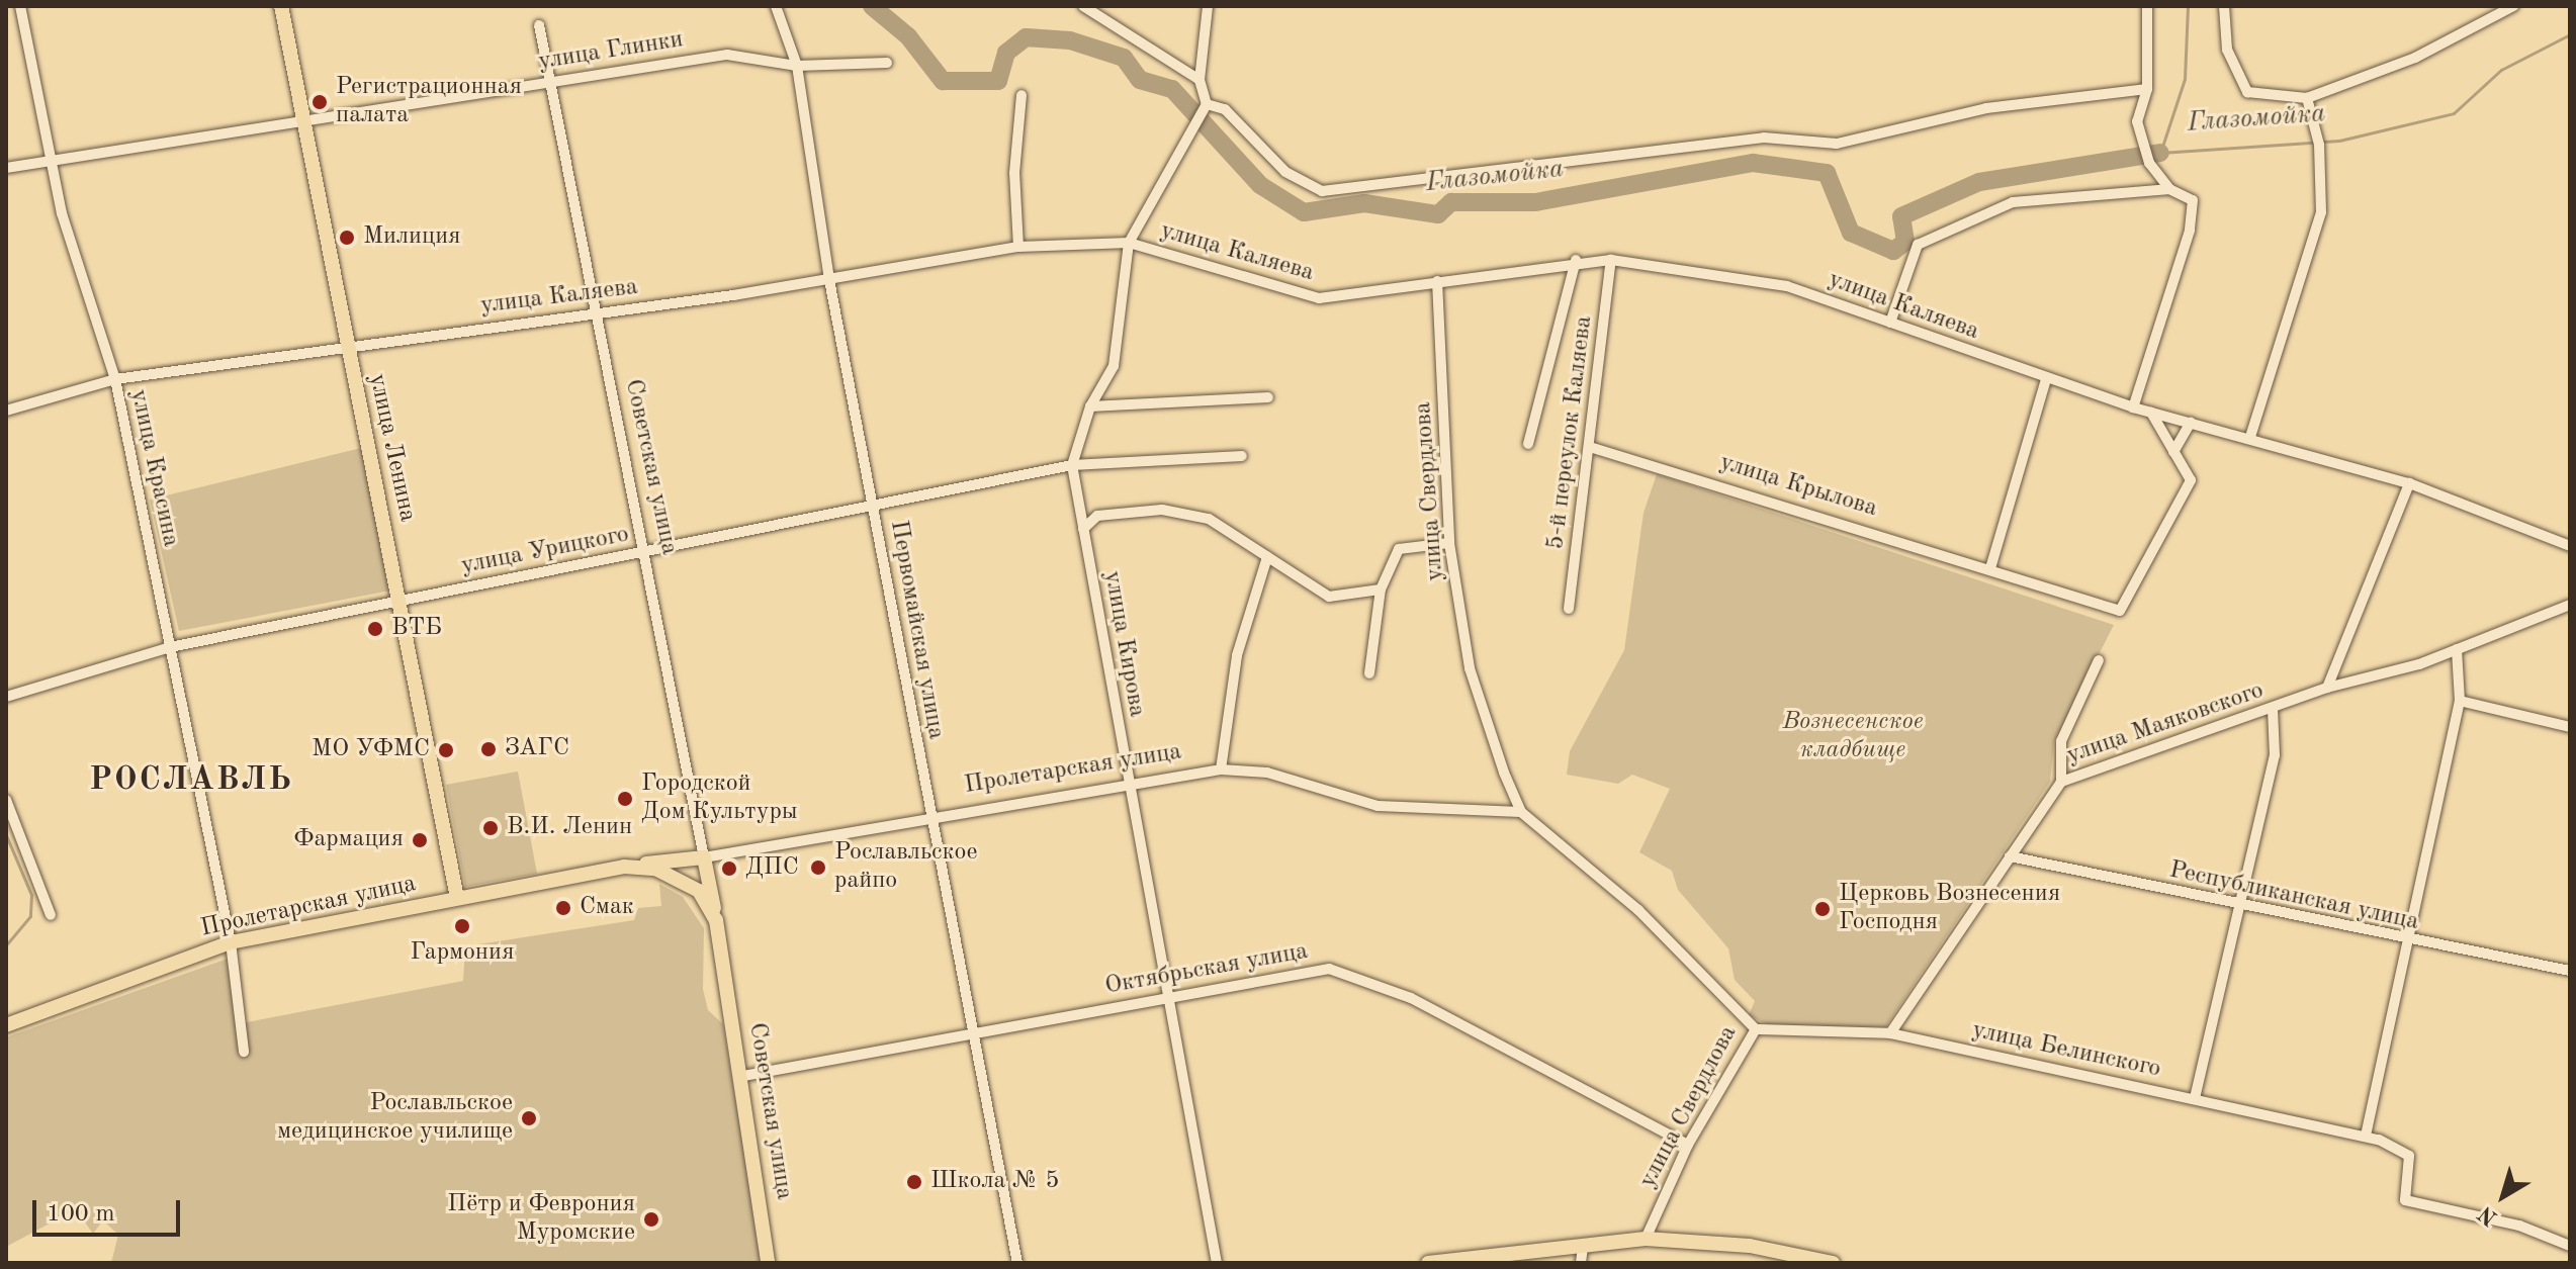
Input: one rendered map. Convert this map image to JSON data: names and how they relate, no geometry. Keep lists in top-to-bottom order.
{
  "streets": {
    "main road": ["улица Ленина", "Советская улица", "Пролетарская улица"],
    "street": [
      "улица Глинки",
      "улица Каляева",
      "5-й переулок Каляева",
      "улица Красина",
      "улица Крылова",
      "улица Свердлова",
      "улица Урицкого",
      "Первомайская улица",
      "улица Кирова",
      "улица Маяковского",
      "Республиканская улица",
      "Октябрьская улица",
      "улица Белинского"
    ]
  },
  "crossings": [
    ["улица Глинки", "улица Ленина"],
    ["улица Глинки", "Советская улица"],
    ["улица Глинки", "улица Красина"],
    ["улица Глинки", "Первомайская улица"],
    ["улица Каляева", "5-й переулок Каляева"],
    ["улица Каляева", "улица Ленина"],
    ["улица Каляева", "Советская улица"],
    ["улица Каляева", "улица Красина"],
    ["улица Каляева", "улица Крылова"],
    ["улица Каляева", "улица Свердлова"],
    ["улица Каляева", "Первомайская улица"],
    ["улица Каляева", "улица Кирова"],
    ["5-й переулок Каляева", "улица Крылова"],
    ["улица Ленина", "улица Урицкого"],
    ["улица Ленина", "Пролетарская улица"],
    ["Советская улица", "улица Урицкого"],
    ["Советская улица", "Пролетарская улица"],
    ["Советская улица", "Октябрьская улица"],
    ["улица Красина", "улица Урицкого"],
    ["улица Красина", "Пролетарская улица"],
    ["улица Свердлова", "Пролетарская улица"],
    ["улица Свердлова", "Октябрьская улица"],
    ["улица Свердлова", "улица Белинского"],
    ["улица Урицкого", "Первомайская улица"],
    ["улица Урицкого", "улица Кирова"],
    ["Первомайская улица", "Пролетарская улица"],
    ["Первомайская улица", "Октябрьская улица"],
    ["улица Кирова", "Пролетарская улица"],
    ["улица Кирова", "Октябрьская улица"],
    ["улица Маяковского", "Республиканская улица"],
    ["улица Маяковского", "улица Белинского"]
  ],
  "districts": ["РОСЛАВЛЬ"],
  "water": ["Глазомойка"],
  "parks": ["Вознесенское кладбище"],
  "places": [
    "Регистрационная палата",
    "Милиция",
    "ВТБ",
    "ЗАГС",
    "МО УФМС",
    "Городской Дом Культуры",
    "В.И. Ленин",
    "Фармация",
    "Рославльское райпо",
    "ДПС",
    "Смак",
    "Церковь Вознесения Господня",
    "Гармония",
    "Рославльское медицинское училище",
    "Школа № 5",
    "Пётр и Феврония Муромские"
  ],
  "scale_bar": "100 m",
  "north": "bottom left"
}
